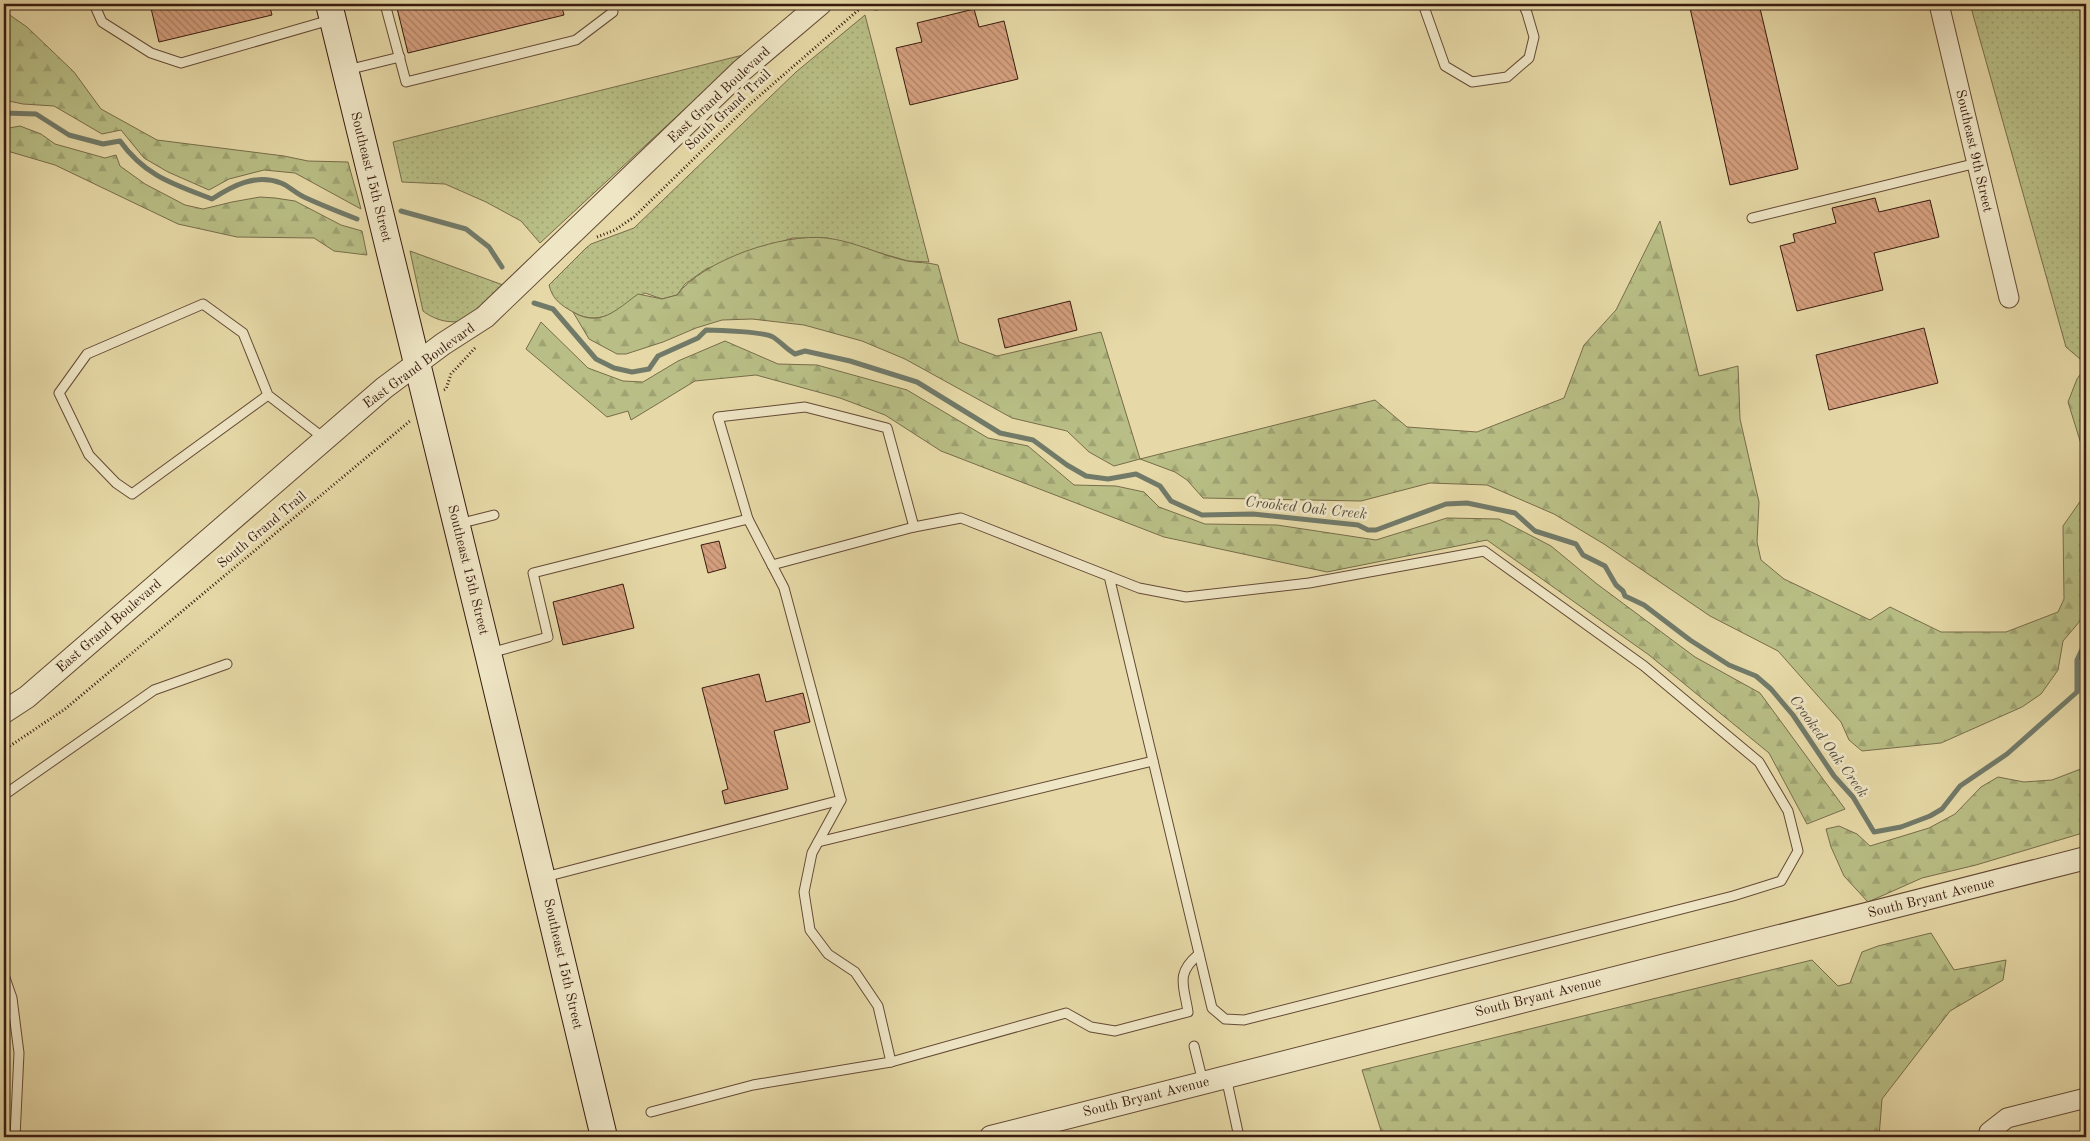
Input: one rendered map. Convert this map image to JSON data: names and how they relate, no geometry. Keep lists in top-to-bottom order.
{
  "streets": {
    "main road": ["Southeast 15th Street"],
    "street": ["East Grand Boulevard", "Southeast 9th Street", "South Bryant Avenue"],
    "path": ["South Grand Trail"]
  },
  "crossings": [
    ["East Grand Boulevard", "Southeast 15th Street"],
    ["South Grand Trail", "Southeast 15th Street"]
  ],
  "water": ["Crooked Oak Creek"]
}
